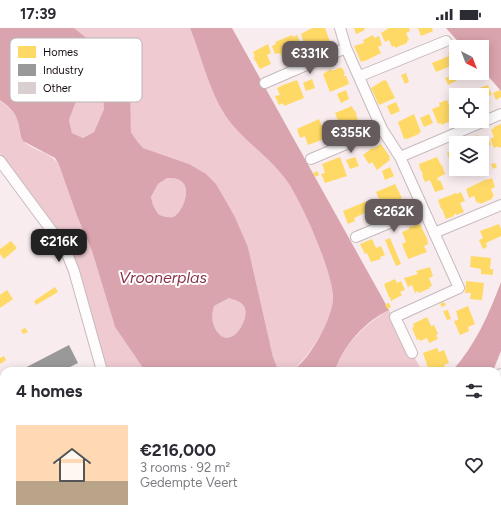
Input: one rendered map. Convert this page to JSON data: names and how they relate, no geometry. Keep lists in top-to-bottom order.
{
  "water": ["Vroonerplas"],
  "legend": ["Homes", "Industry", "Other"],
  "north": "bottom right",
  "page": {
    "status": "17:39",
    "price": [
      "€331K",
      "€355K",
      "€262K",
      "€216K"
    ],
    "heading": "4 homes",
    "list": [
      {
        "name": "€216,000",
        "note": "3 rooms · 92 m² · Gedempte Veert"
      }
    ]
  }
}
